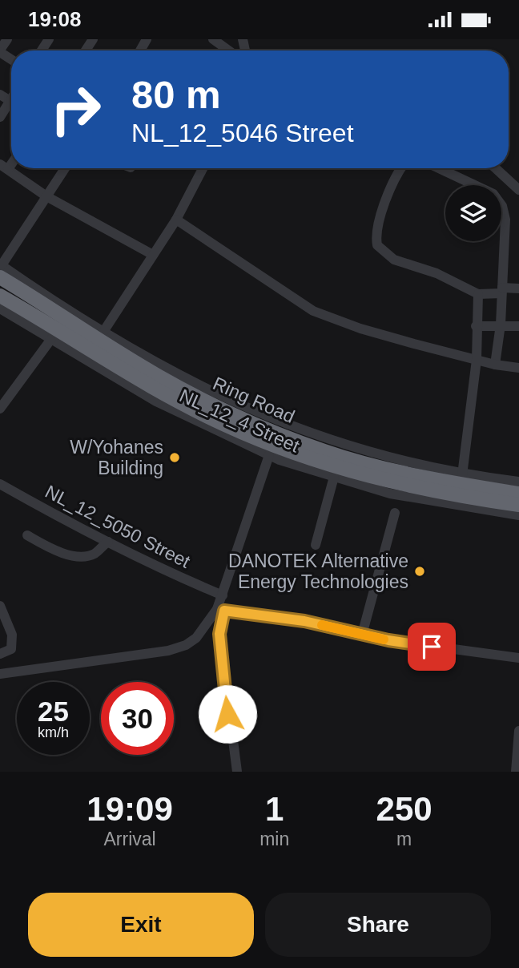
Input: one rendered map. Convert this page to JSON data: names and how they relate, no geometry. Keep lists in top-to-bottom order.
{
  "streets": {
    "highway": ["Ring Road"],
    "street": ["NL_12_4 Street", "NL_12_5050 Street"]
  },
  "places": ["W/Yohanes Building", "DANOTEK Alternative Energy Technologies"],
  "page": {
    "status": "19:08",
    "turn": ["80 m", "NL_12_5046 Street"],
    "speed": "25 km/h",
    "limit": "30",
    "eta": [
      "19:09",
      "Arrival",
      "1",
      "min",
      "250",
      "m"
    ],
    "buttons": ["Exit", "Share"]
  }
}
